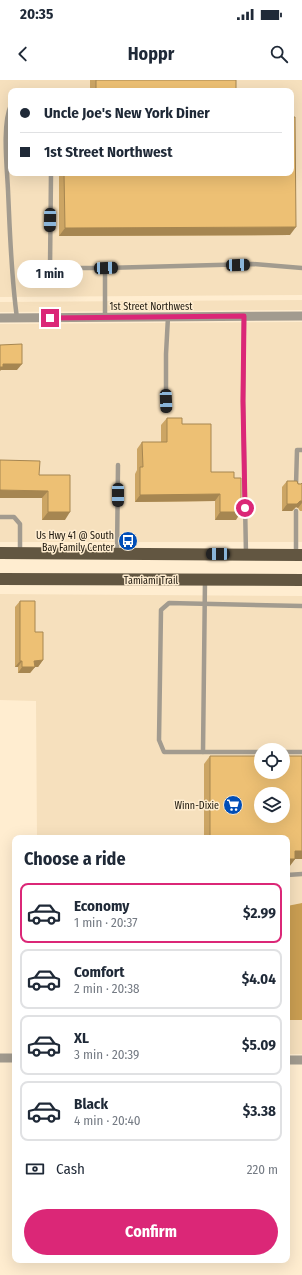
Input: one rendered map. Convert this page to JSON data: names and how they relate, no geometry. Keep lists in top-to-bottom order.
{
  "streets": {
    "main road": ["Tamiami Trail"],
    "street": ["1st Street Northwest"]
  },
  "places": {
    "bus stop": ["Us Hwy 41 @ South Bay Family Center"],
    "supermarket": ["Winn-Dixie"]
  },
  "page": {
    "status": "20:35",
    "header": "Hoppr",
    "banner": ["Uncle Joe's New York Diner", "1st Street Northwest"],
    "bubble": "1 min",
    "heading": "Choose a ride",
    "list": [
      {
        "name": "Economy",
        "note": "1 min · 20:37",
        "value": "$2.99"
      },
      {
        "name": "Comfort",
        "note": "2 min · 20:38",
        "value": "$4.04"
      },
      {
        "name": "XL",
        "note": "3 min · 20:39",
        "value": "$5.09"
      },
      {
        "name": "Black",
        "note": "4 min · 20:40",
        "value": "$3.38"
      }
    ],
    "pay": ["Cash", "220 m"],
    "buttons": "Confirm"
  }
}
